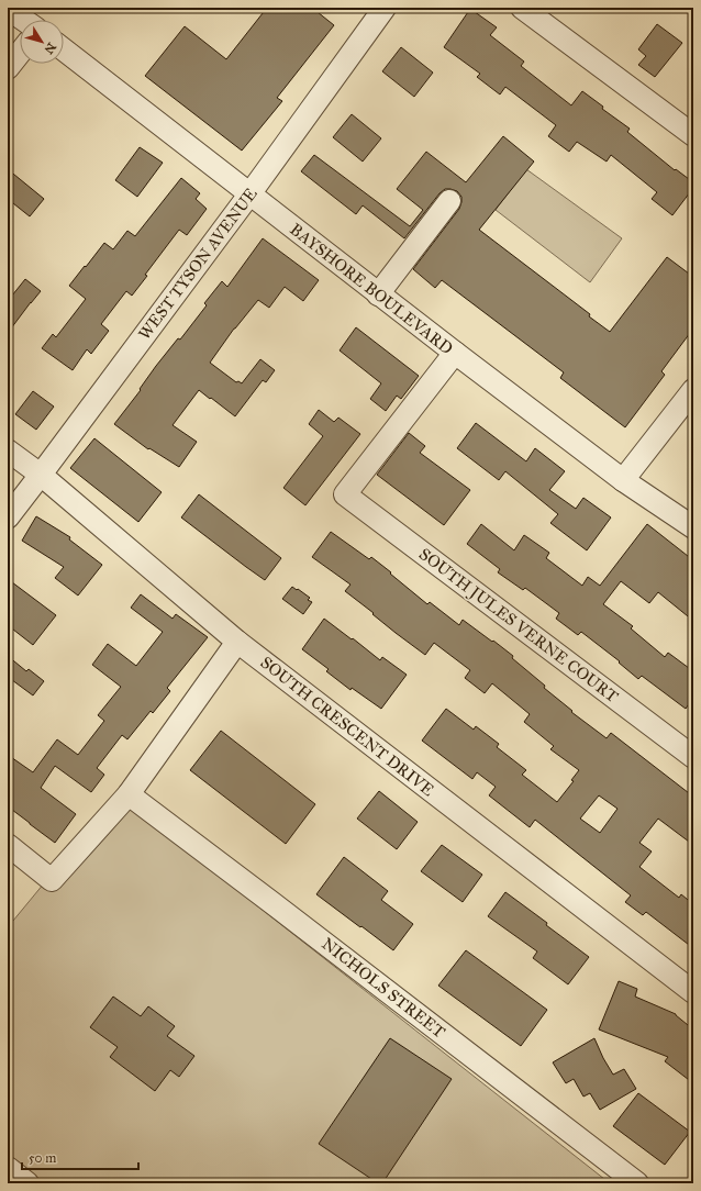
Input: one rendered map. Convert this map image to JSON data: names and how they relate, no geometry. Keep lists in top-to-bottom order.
{
  "streets": {
    "street": [
      "WEST TYSON AVENUE",
      "BAYSHORE BOULEVARD",
      "SOUTH JULES VERNE COURT",
      "SOUTH CRESCENT DRIVE",
      "NICHOLS STREET"
    ]
  },
  "crossings": [
    ["WEST TYSON AVENUE", "BAYSHORE BOULEVARD"],
    ["WEST TYSON AVENUE", "SOUTH CRESCENT DRIVE"],
    ["BAYSHORE BOULEVARD", "SOUTH JULES VERNE COURT"]
  ],
  "scale_bar": "50 m",
  "north": "bottom right"
}
